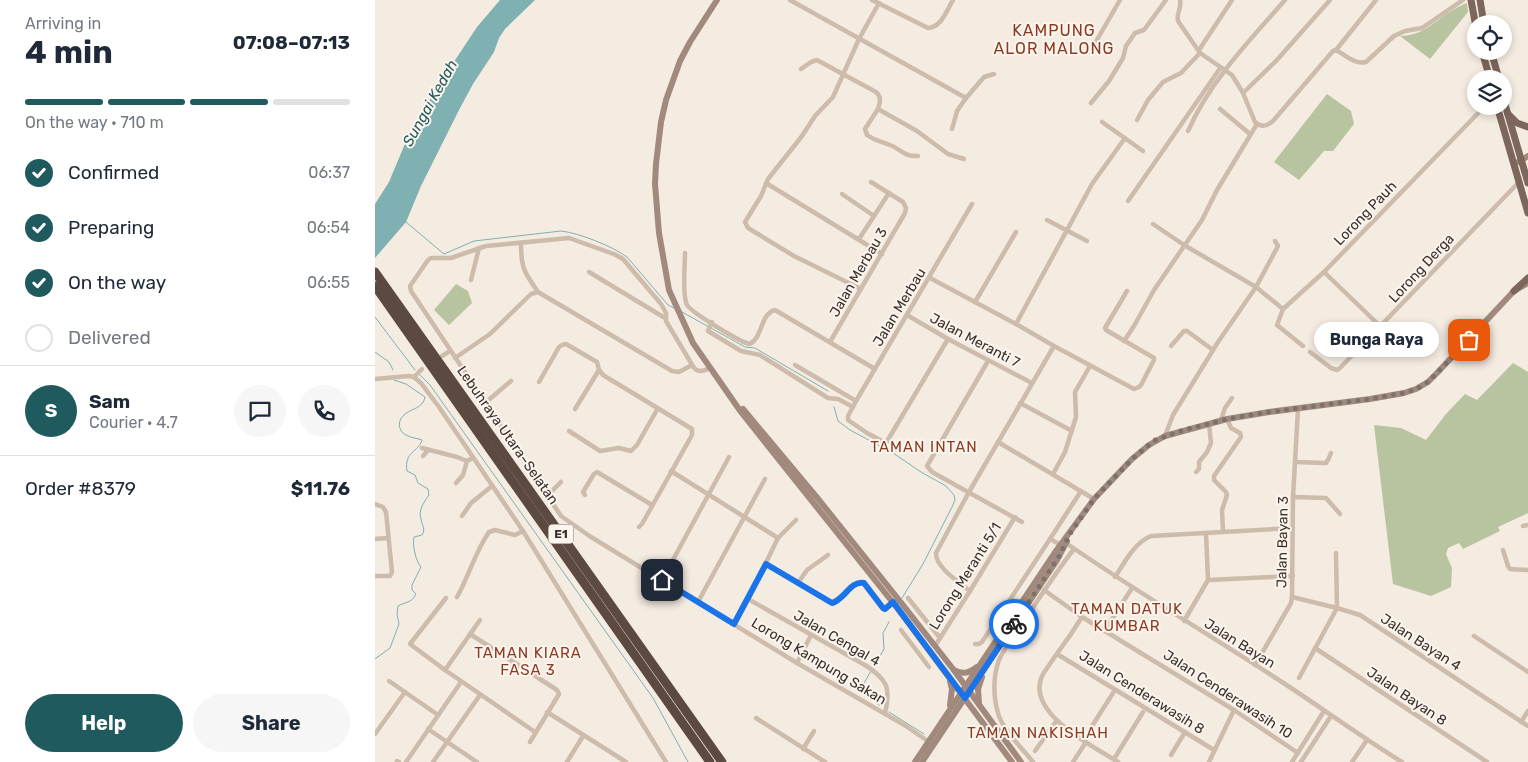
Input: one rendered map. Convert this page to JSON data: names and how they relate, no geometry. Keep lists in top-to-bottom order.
{
  "streets": {
    "highway": ["Lebuhraya Utara–Selatan", "E1"],
    "street": [
      "Lorong Pauh",
      "Lorong Derga",
      "Jalan Merbau 3",
      "Jalan Merbau",
      "Jalan Meranti 7",
      "Jalan Bayan 3",
      "Lorong Meranti 5/1",
      "Jalan Cengal 4",
      "Jalan Bayan 4",
      "Jalan Bayan",
      "Lorong Kampung Sakan",
      "Jalan Cenderawasih 8",
      "Jalan Cenderawasih 10",
      "Jalan Bayan 8"
    ]
  },
  "crossings": [
    ["Jalan Merbau", "Jalan Meranti 7"],
    ["Jalan Meranti 7", "Lorong Meranti 5/1"],
    ["Jalan Bayan 3", "Jalan Bayan 4"],
    ["Jalan Bayan 3", "Jalan Bayan"],
    ["Jalan Cengal 4", "Lorong Kampung Sakan"]
  ],
  "districts": [
    "KAMPUNG ALOR MALONG",
    "TAMAN INTAN",
    "TAMAN DATUK KUMBAR",
    "TAMAN KIARA FASA 3",
    "TAMAN NAKISHAH"
  ],
  "water": ["Sungai Kedah"],
  "places": ["Bunga Raya"],
  "page": {
    "heading": ["4 min", "Arriving in", "07:08–07:13"],
    "panel": [
      "Sam",
      "Courier · 4.7",
      "Order #8379",
      "$11.76"
    ],
    "bar": "On the way · 710 m",
    "list": [
      ["Confirmed", "06:37"],
      ["Preparing", "06:54"],
      ["On the way", "06:55"],
      "Delivered"
    ],
    "bubble": "Bunga Raya",
    "round": "S",
    "buttons": ["Help", "Share"]
  }
}
